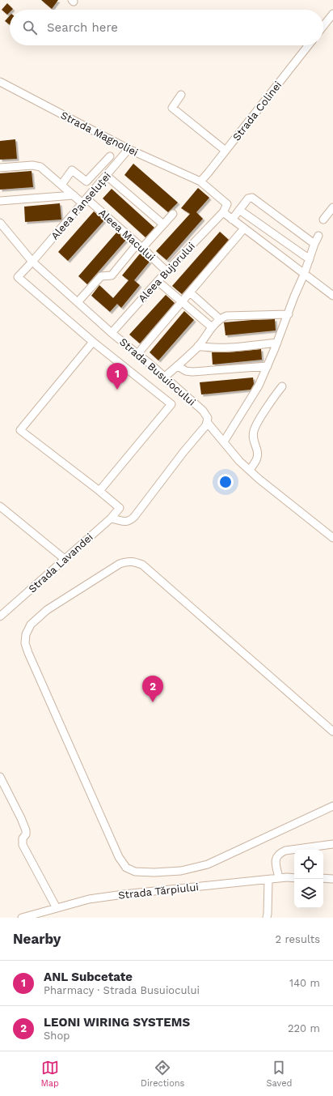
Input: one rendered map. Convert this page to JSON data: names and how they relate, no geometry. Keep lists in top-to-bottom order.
{
  "streets": {
    "street": [
      "Strada Colinei",
      "Strada Magnoliei",
      "Aleea Panseluței",
      "Aleea Macului",
      "Aleea Bujorului",
      "Strada Busuiocului",
      "Strada Lavandei",
      "Strada Tărpiului"
    ]
  },
  "crossings": [
    ["Strada Colinei", "Strada Magnoliei"],
    ["Strada Magnoliei", "Aleea Panseluței"],
    ["Strada Magnoliei", "Aleea Bujorului"],
    ["Aleea Panseluței", "Aleea Macului"],
    ["Aleea Panseluței", "Strada Busuiocului"],
    ["Aleea Macului", "Aleea Bujorului"],
    ["Aleea Bujorului", "Strada Busuiocului"]
  ],
  "page": {
    "search": "Search here",
    "pins": ["1", "2"],
    "heading": ["Nearby", "2 results"],
    "list": [
      {
        "mark": "1",
        "name": "ANL Subcetate",
        "note": "Pharmacy · Strada Busuiocului",
        "value": "140 m"
      },
      {
        "mark": "2",
        "name": "LEONI WIRING SYSTEMS",
        "note": "Shop",
        "value": "220 m"
      }
    ],
    "nav": ["Map", "Directions", "Saved"]
  }
}
